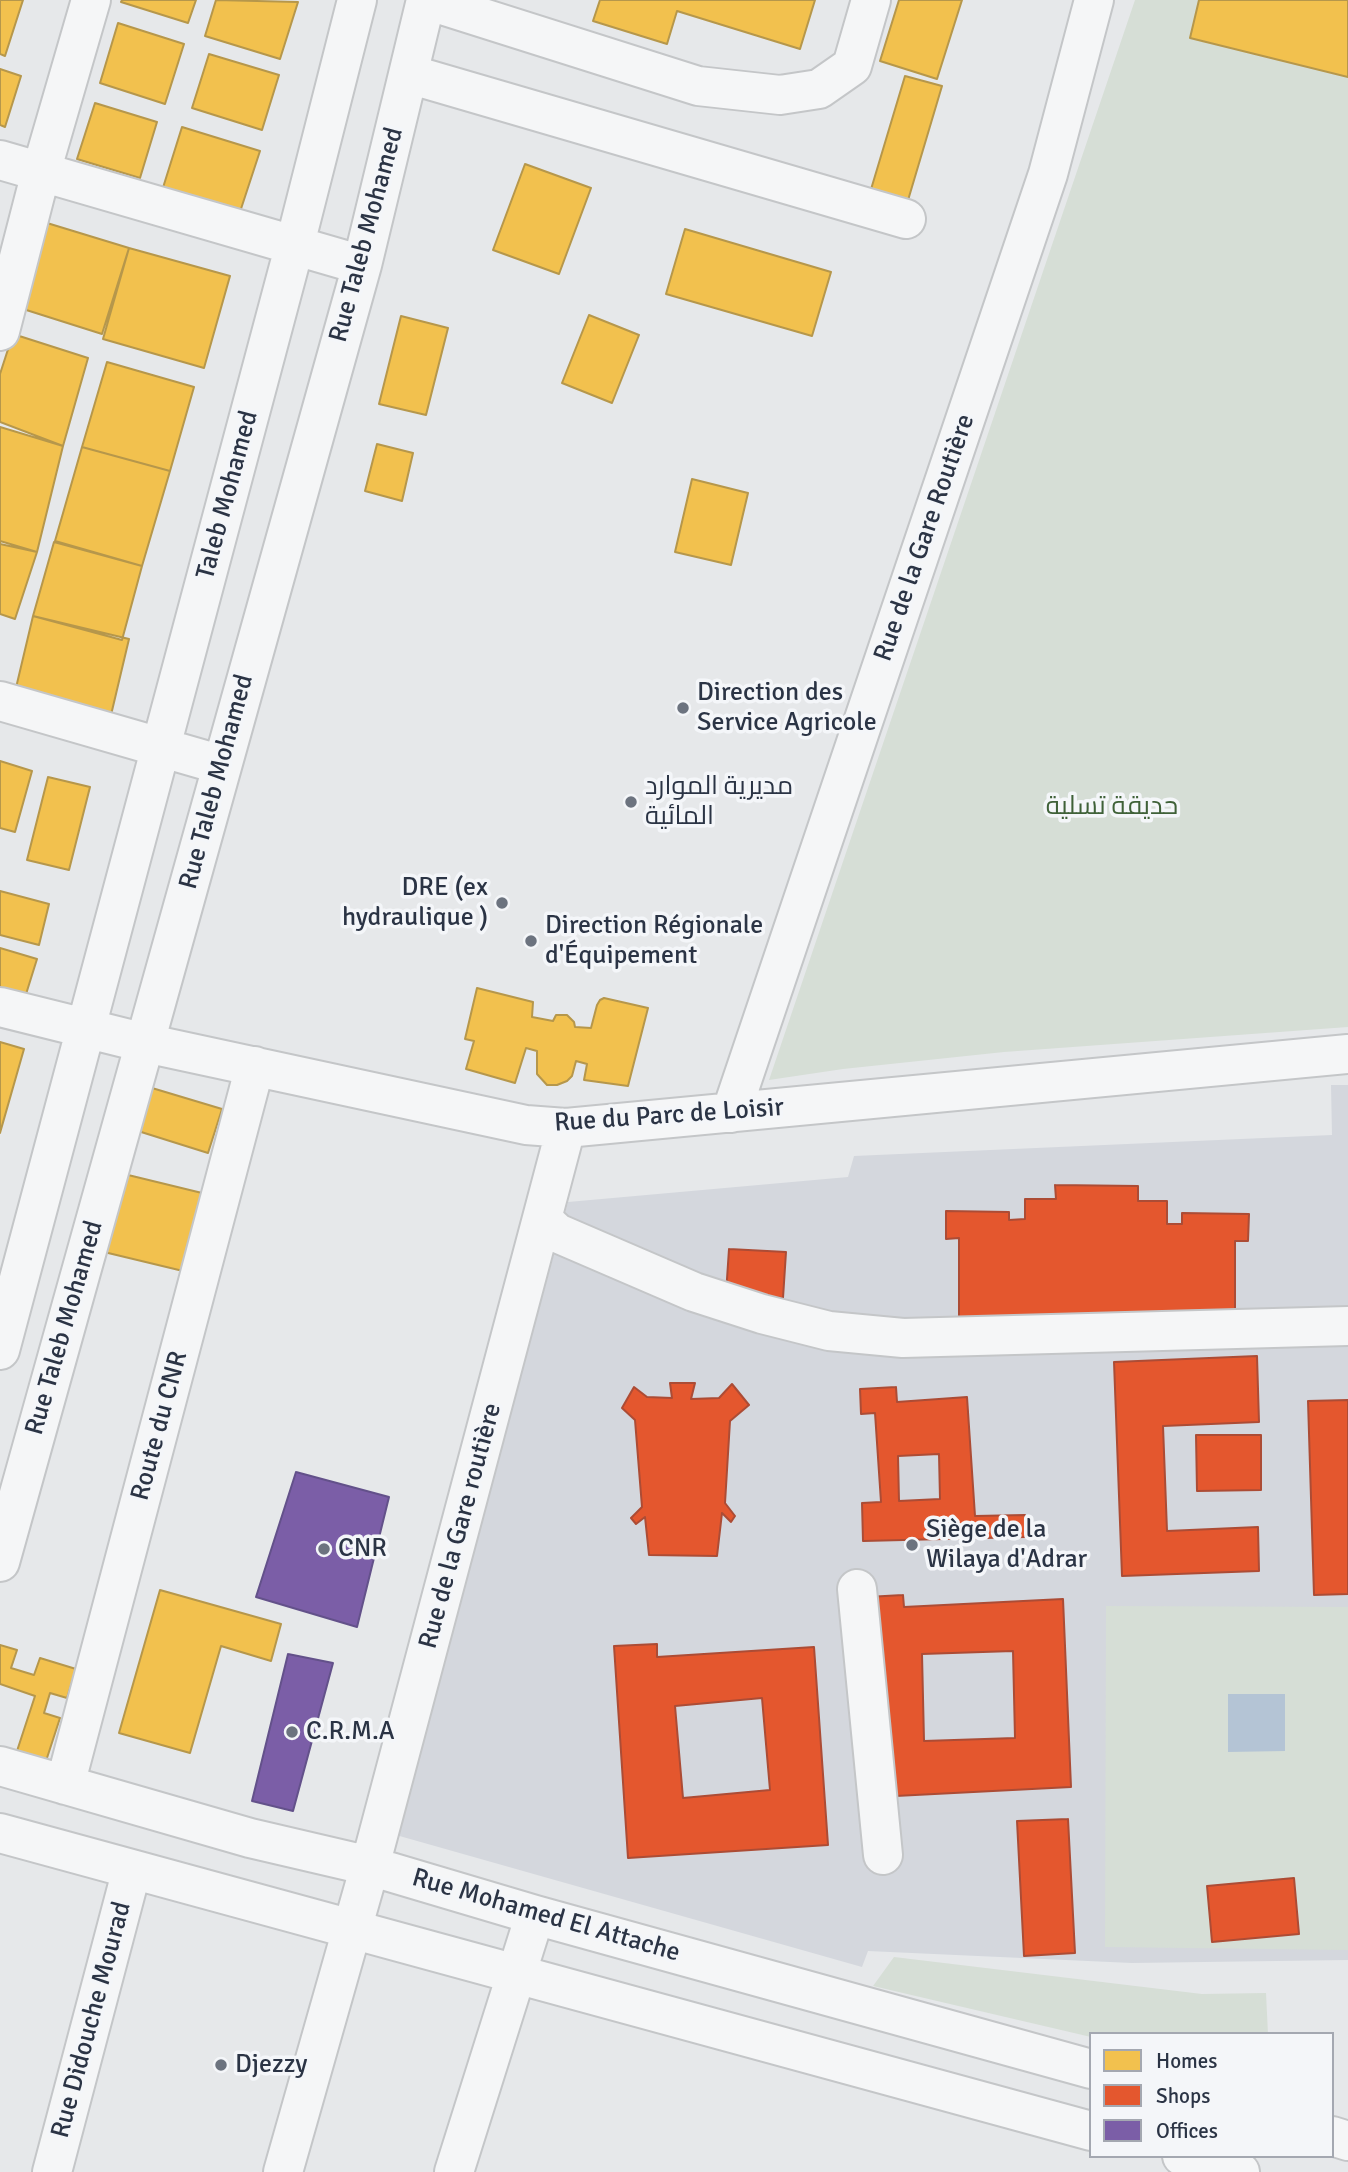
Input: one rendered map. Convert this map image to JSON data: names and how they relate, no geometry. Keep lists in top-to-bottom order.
{
  "streets": {
    "street": [
      "Rue Taleb Mohamed",
      "Taleb Mohamed",
      "Rue de la Gare Routière",
      "Rue du Parc de Loisir",
      "Route du CNR",
      "Rue de la Gare routière",
      "Rue Mohamed El Attache",
      "Rue Didouche Mourad"
    ]
  },
  "crossings": [
    ["Rue Taleb Mohamed", "Rue du Parc de Loisir"],
    ["Rue de la Gare Routière", "Rue du Parc de Loisir"],
    ["Rue du Parc de Loisir", "Route du CNR"],
    ["Rue du Parc de Loisir", "Rue de la Gare routière"],
    ["Route du CNR", "Rue Mohamed El Attache"],
    ["Rue de la Gare routière", "Rue Mohamed El Attache"]
  ],
  "parks": ["حديقة تسلية"],
  "places": [
    "Direction des Service Agricole",
    "مديرية الموارد المائية",
    "DRE (ex hydraulique )",
    "Direction Régionale d'Équipement",
    "Siège de la Wilaya d'Adrar",
    "CNR",
    "C.R.M.A",
    "Djezzy"
  ],
  "legend": ["Homes", "Shops", "Offices"]
}
